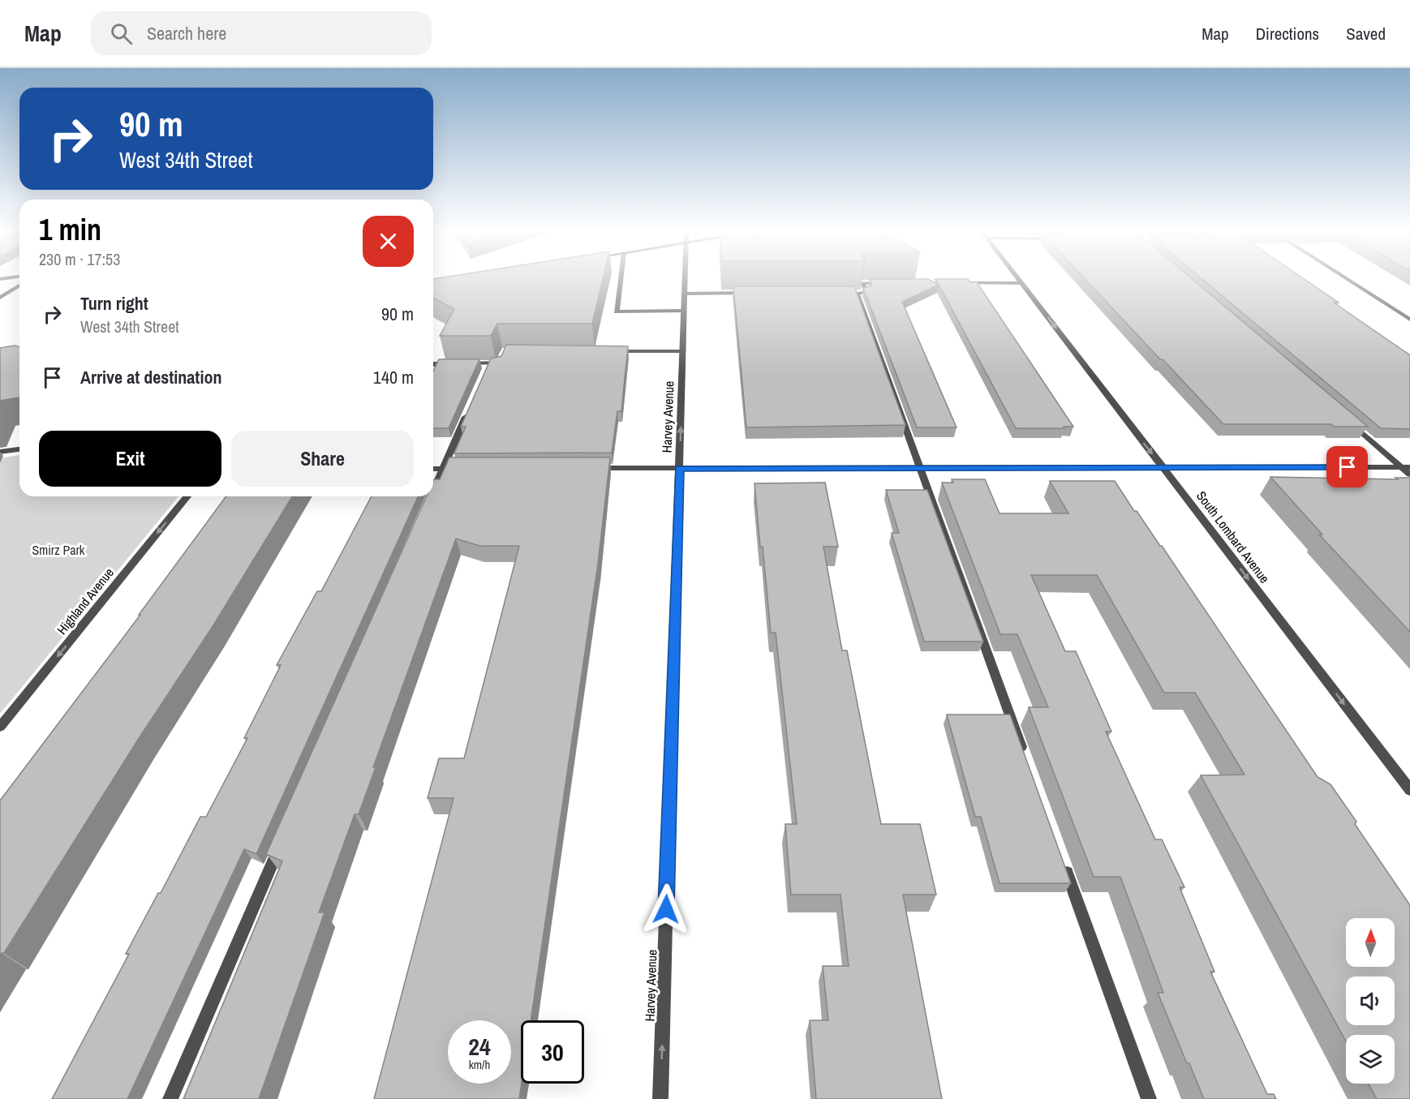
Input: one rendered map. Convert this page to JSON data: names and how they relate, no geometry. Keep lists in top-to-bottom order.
{
  "streets": {
    "street": ["Harvey Avenue", "South Lombard Avenue", "Highland Avenue"]
  },
  "one_way": ["Harvey Avenue", "South Lombard Avenue", "Highland Avenue"],
  "parks": ["Smirz Park"],
  "north": "top",
  "page": {
    "header": "Map",
    "search": "Search here",
    "nav": ["Map", "Directions", "Saved"],
    "turn": ["90 m", "West 34th Street"],
    "heading": ["1 min", "230 m · 17:53"],
    "list": [
      {
        "name": "Turn right",
        "note": "West 34th Street",
        "value": "90 m"
      },
      {
        "name": "Arrive at destination",
        "value": "140 m"
      }
    ],
    "buttons": ["Exit", "Share"],
    "speed": "24 km/h",
    "limit": "30"
  }
}
